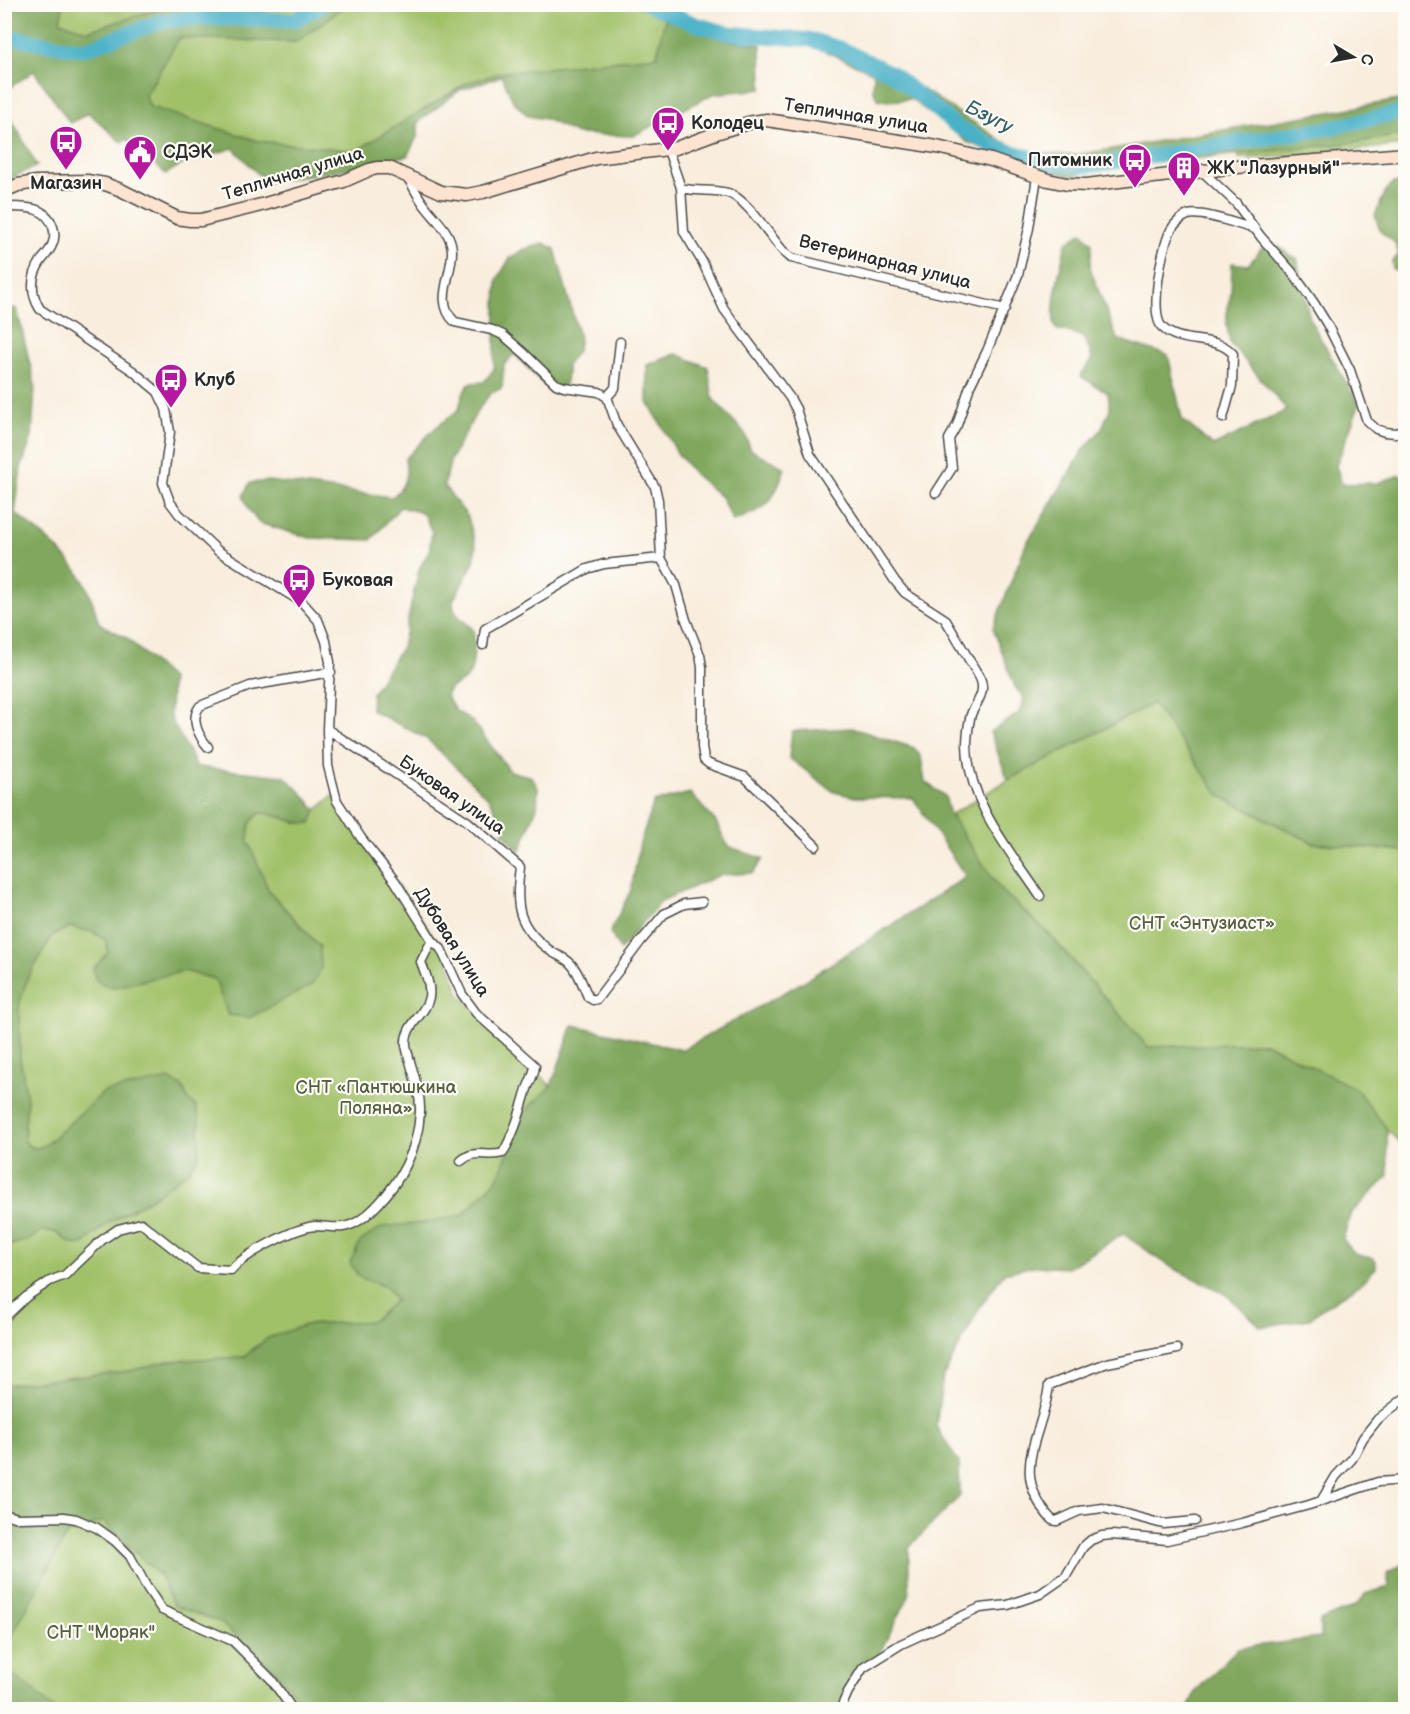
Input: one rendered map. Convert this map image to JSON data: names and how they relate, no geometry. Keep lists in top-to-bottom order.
{
  "streets": {
    "street": [
      "Тепличная улица",
      "Ветеринарная улица",
      "Буковая улица",
      "Дубовая улица"
    ]
  },
  "crossings": [
    ["Буковая улица", "Дубовая улица"]
  ],
  "water": ["Бзугу"],
  "parks": ["СНТ «Энтузиаст»", "СНТ «Пантюшкина Поляна»", "СНТ \"Моряк\""],
  "places": {
    "bus stop": [
      "Колодец",
      "Магазин",
      "Питомник",
      "Клуб",
      "Буковая"
    ],
    "public building": ["СДЭК"],
    "building": ["ЖК \"Лазурный\""]
  },
  "north": "right"
}
